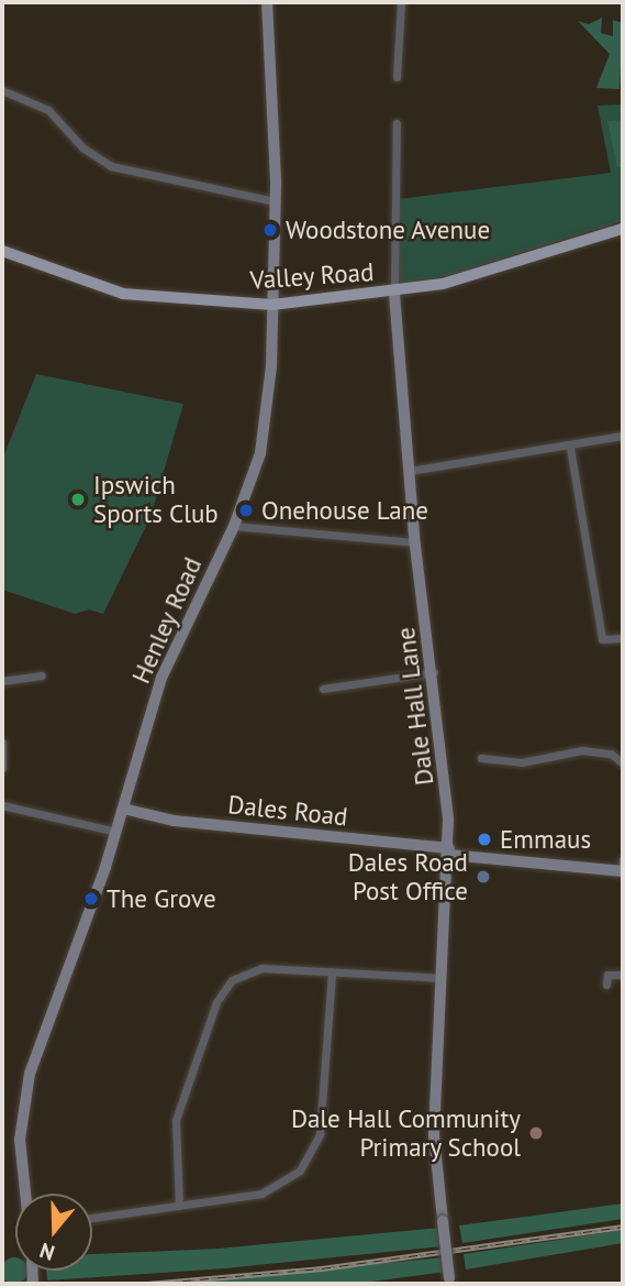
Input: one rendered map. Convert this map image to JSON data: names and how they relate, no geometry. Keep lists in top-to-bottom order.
{
  "streets": {
    "main road": ["Valley Road"],
    "street": ["Henley Road", "Dale Hall Lane", "Dales Road"]
  },
  "crossings": [
    ["Valley Road", "Henley Road"],
    ["Valley Road", "Dale Hall Lane"],
    ["Henley Road", "Dales Road"],
    ["Dale Hall Lane", "Dales Road"]
  ],
  "places": [
    "Woodstone Avenue",
    "Ipswich Sports Club",
    "Onehouse Lane",
    "Emmaus",
    "Dales Road Post Office",
    "The Grove",
    "Dale Hall Community Primary School"
  ],
  "north": "bottom"
}
